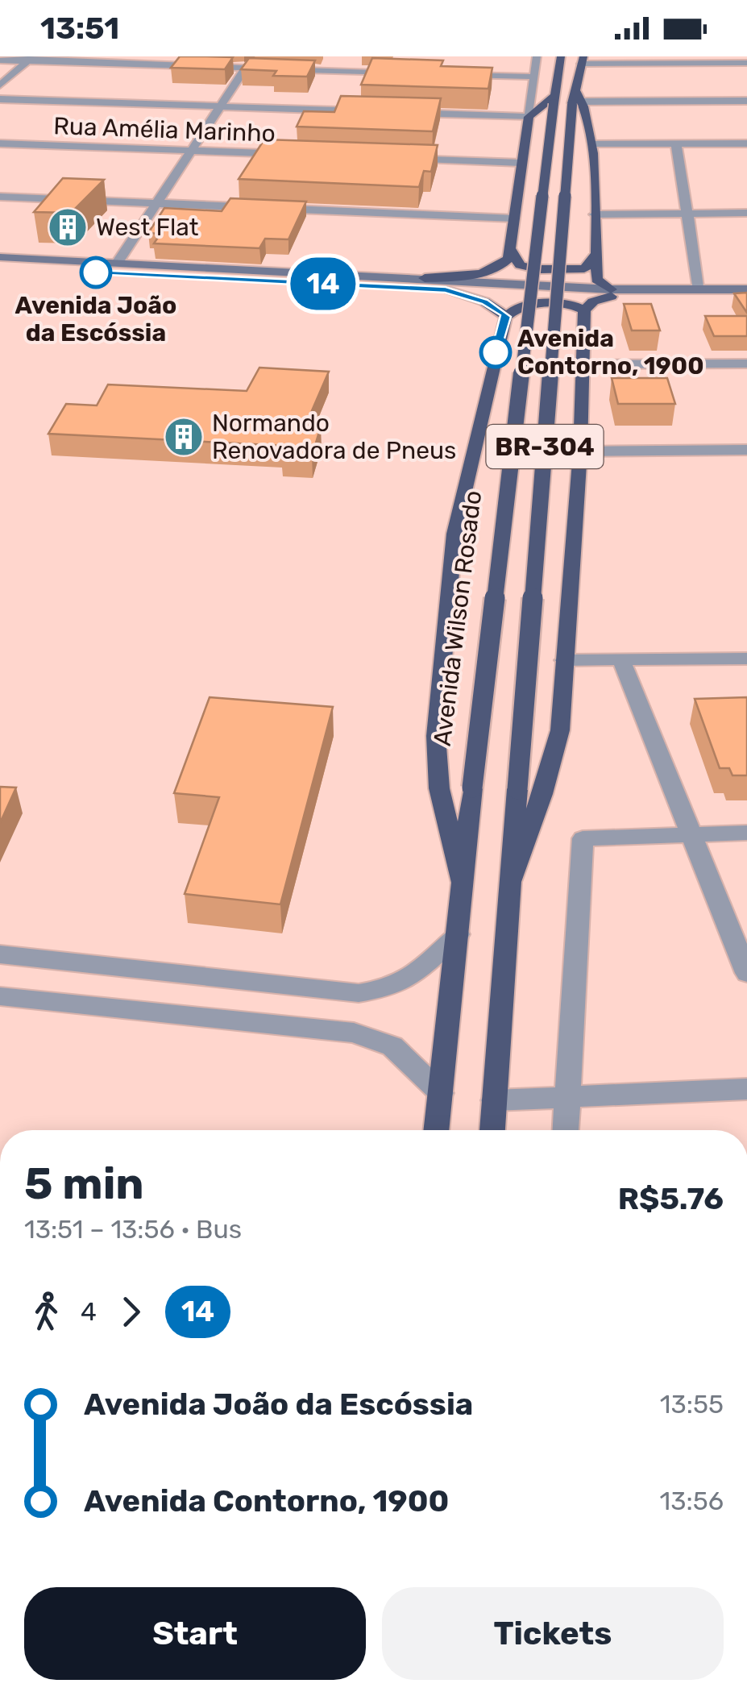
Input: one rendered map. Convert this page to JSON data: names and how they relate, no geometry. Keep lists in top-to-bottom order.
{
  "streets": {
    "highway": ["BR-304", "Avenida Wilson Rosado"],
    "street": ["Rua Amélia Marinho"]
  },
  "places": {
    "building": ["West Flat", "Normando Renovadora de Pneus"],
    "other": ["Avenida João da Escóssia", "Avenida Contorno, 1900"]
  },
  "lines": ["bus line 14"],
  "page": {
    "status": "13:51",
    "on_map": "14",
    "heading": ["5 min", "13:51 – 13:56 · Bus", "R$5.76"],
    "legs": ["4", "14"],
    "list": [
      {
        "name": "Avenida João da Escóssia",
        "value": "13:55"
      },
      {
        "name": "Avenida Contorno, 1900",
        "value": "13:56"
      }
    ],
    "buttons": ["Start", "Tickets"]
  }
}
